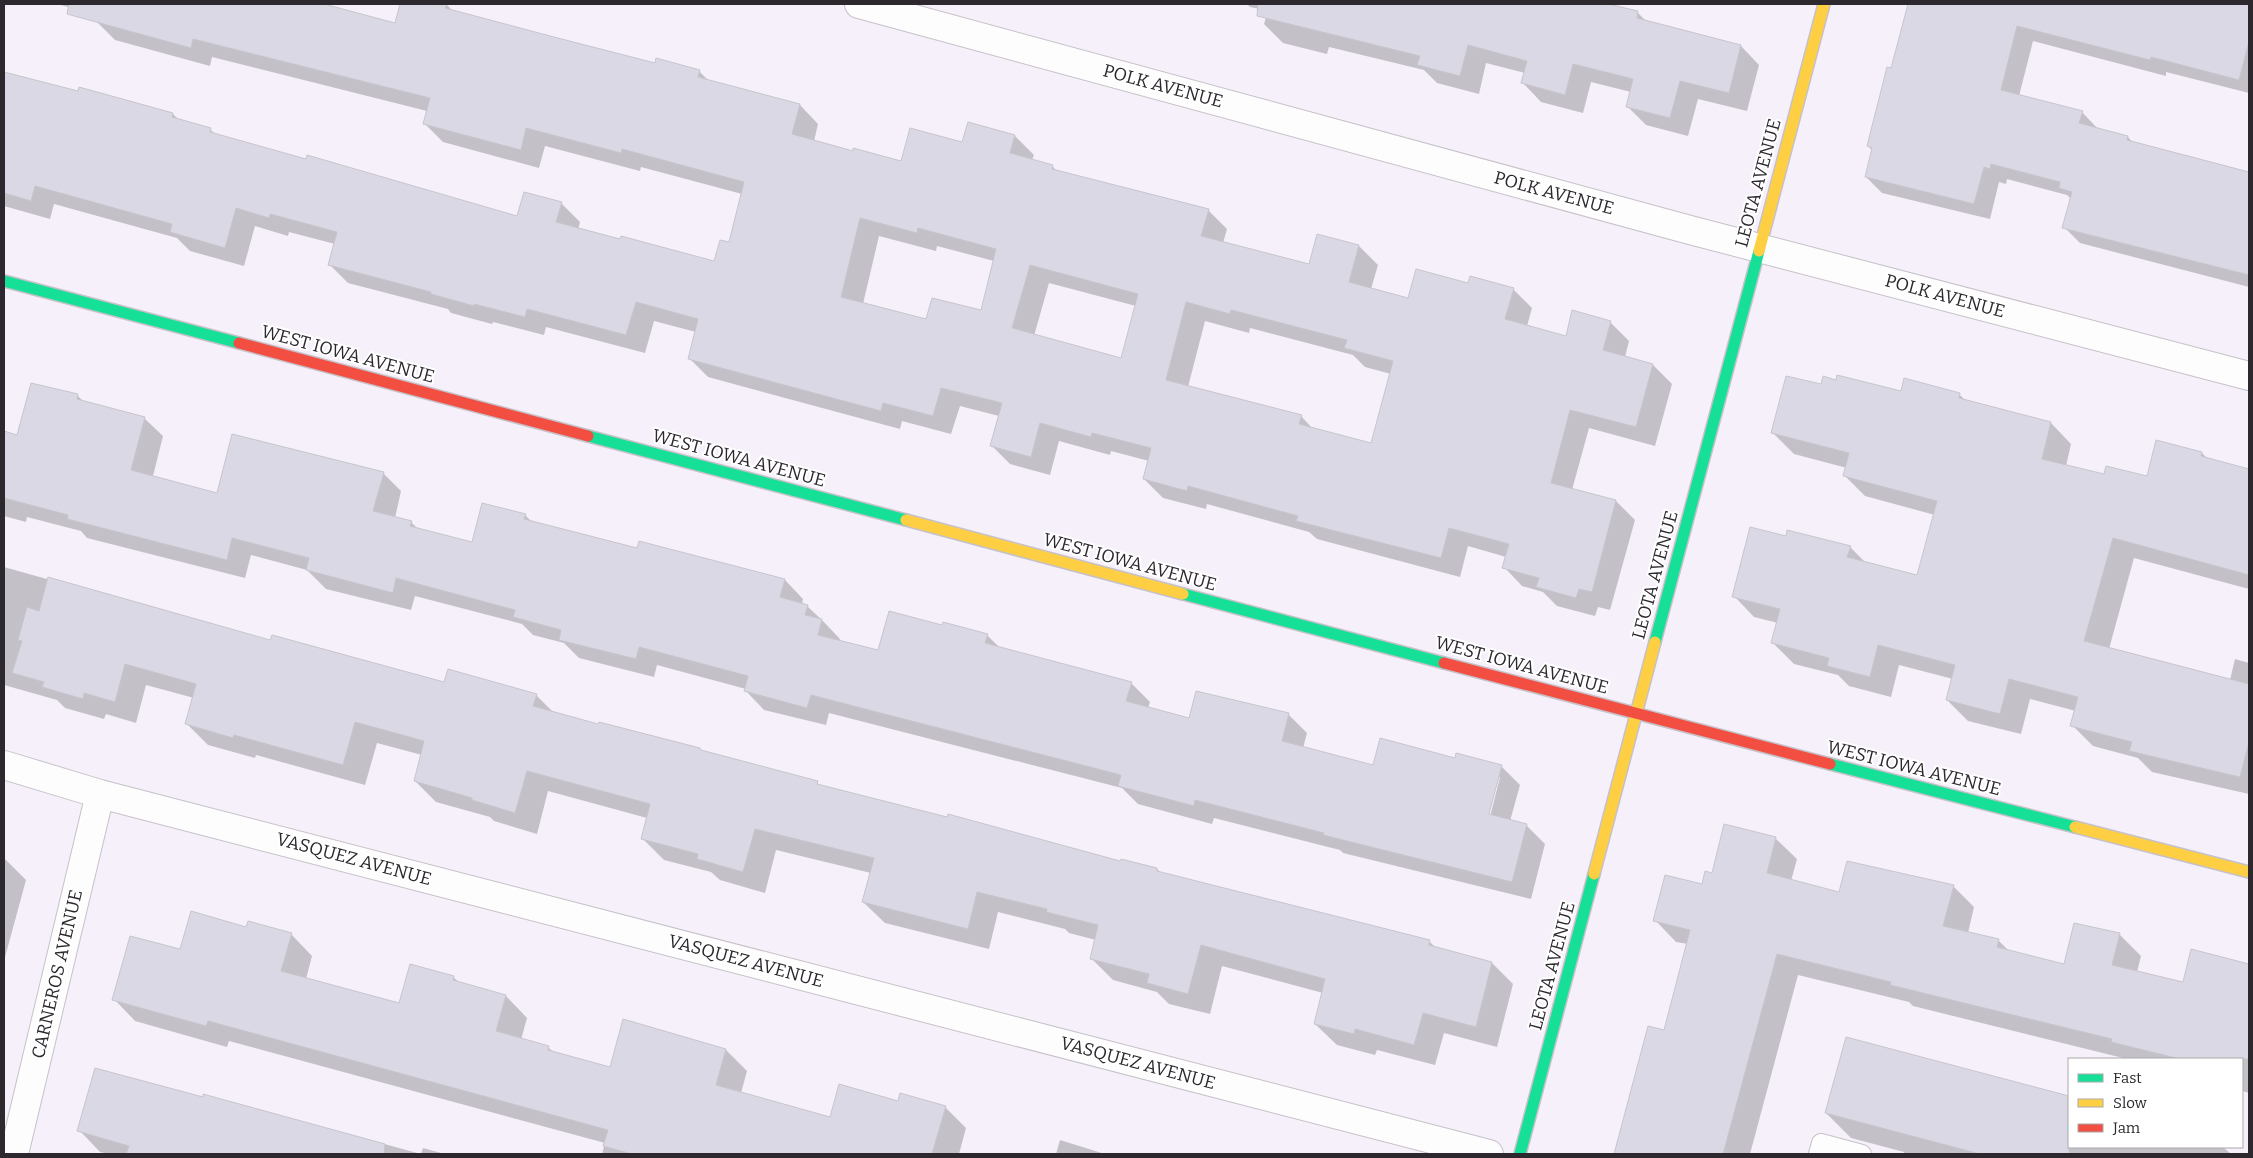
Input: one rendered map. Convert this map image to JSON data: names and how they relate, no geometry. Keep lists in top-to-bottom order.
{
  "streets": {
    "street": [
      "POLK AVENUE",
      "LEOTA AVENUE",
      "WEST IOWA AVENUE",
      "VASQUEZ AVENUE",
      "CARNEROS AVENUE"
    ]
  },
  "crossings": [
    ["POLK AVENUE", "LEOTA AVENUE"],
    ["LEOTA AVENUE", "WEST IOWA AVENUE"],
    ["VASQUEZ AVENUE", "CARNEROS AVENUE"]
  ],
  "legend": ["Fast", "Slow", "Jam"]
}
